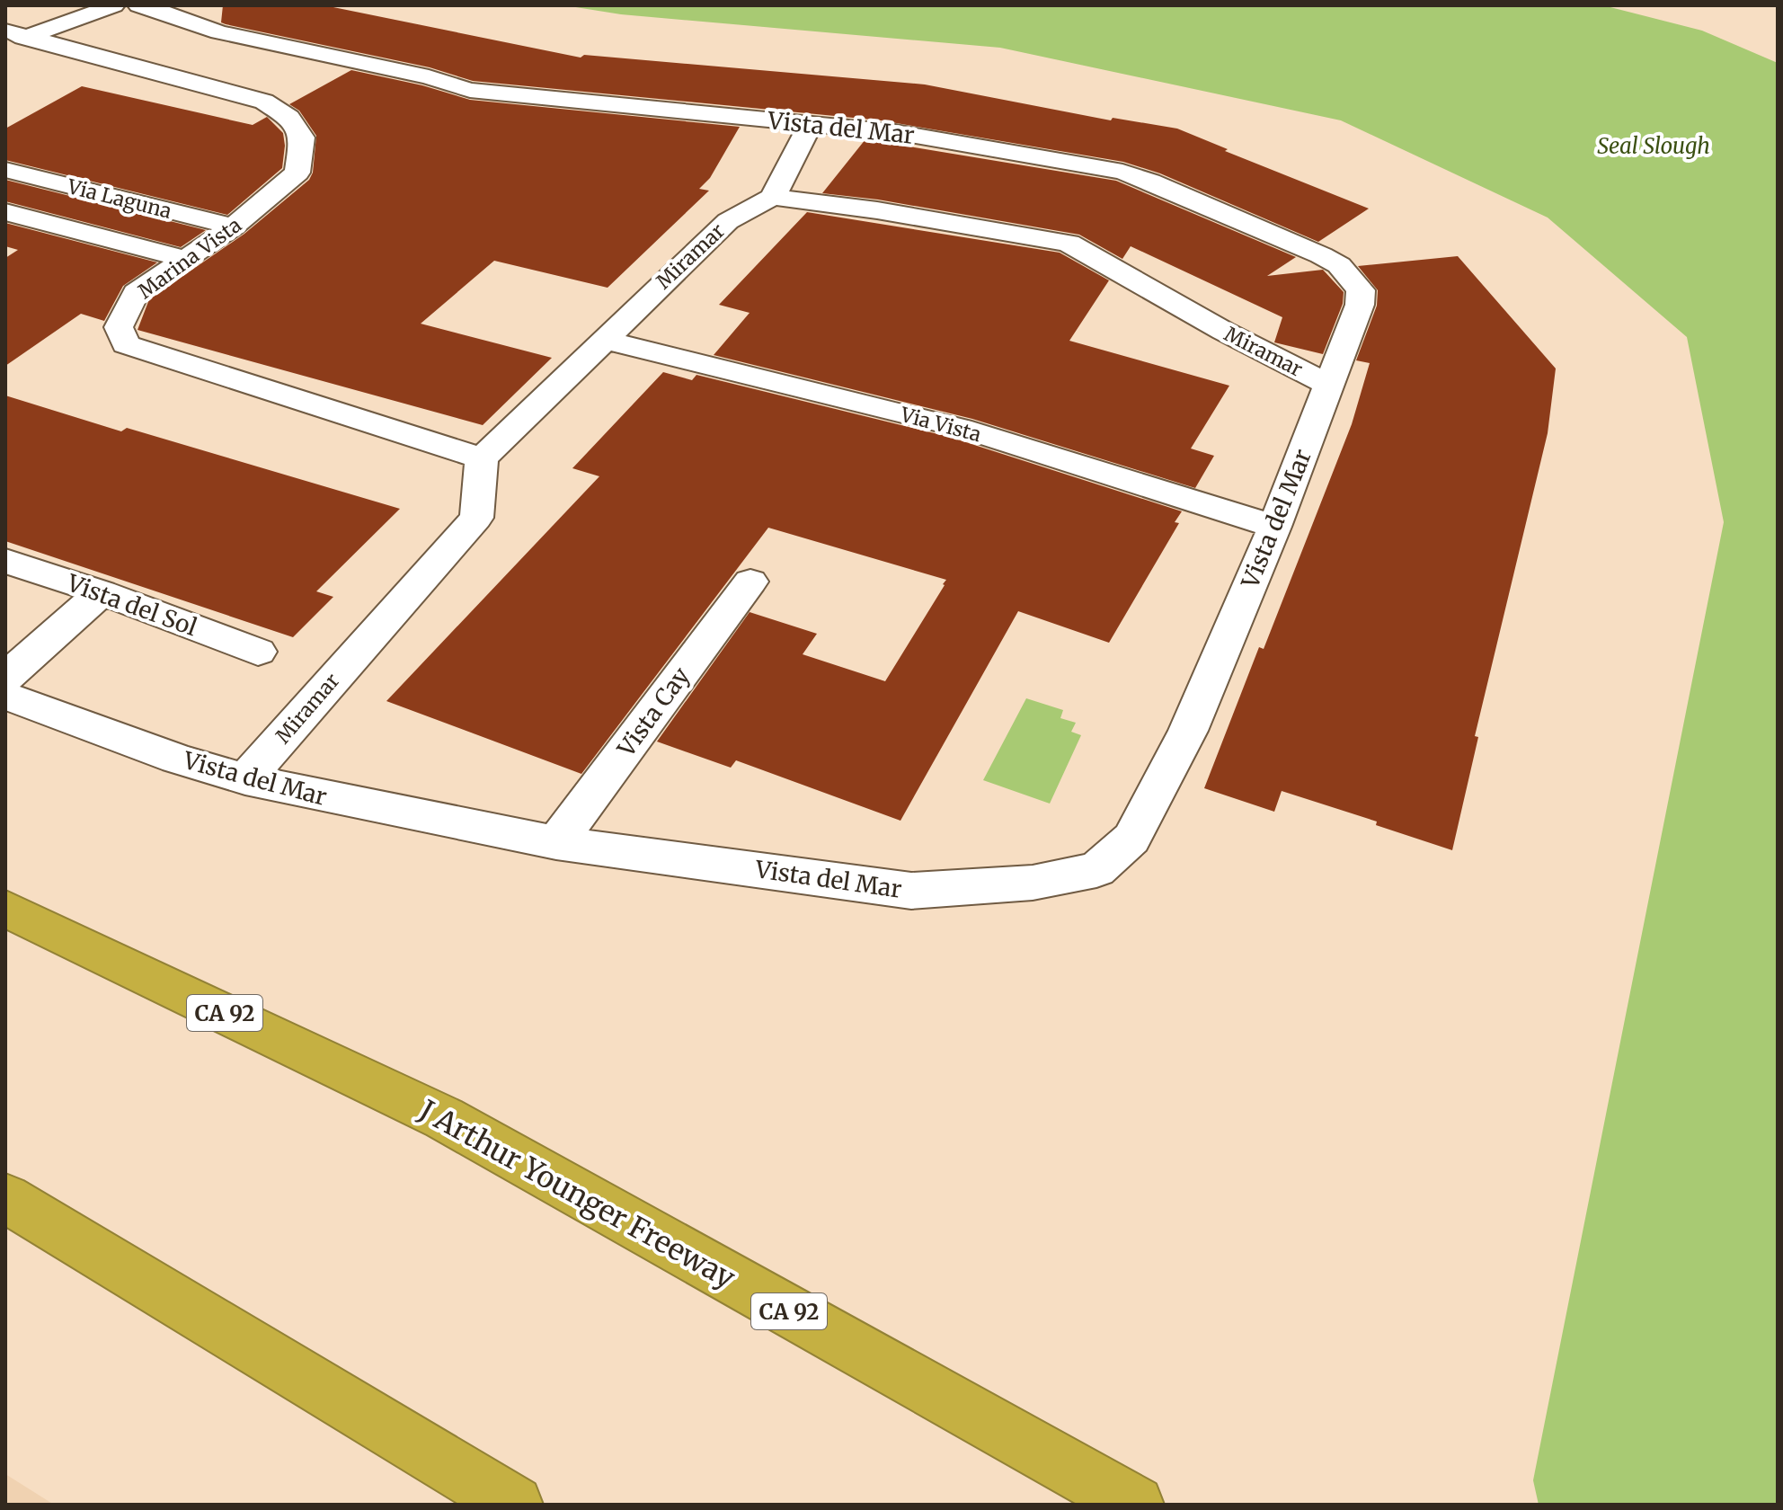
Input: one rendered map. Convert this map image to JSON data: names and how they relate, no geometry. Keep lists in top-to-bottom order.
{
  "streets": {
    "highway": ["CA 92", "J Arthur Younger Freeway"],
    "street": [
      "Vista del Mar",
      "Via Laguna",
      "Miramar",
      "Marina Vista",
      "Via Vista",
      "Vista del Sol",
      "Vista Cay"
    ]
  },
  "crossings": [
    ["Vista del Mar", "Miramar"],
    ["Vista del Mar", "Via Vista"],
    ["Vista del Mar", "Vista Cay"],
    ["Via Laguna", "Marina Vista"],
    ["Miramar", "Marina Vista"],
    ["Miramar", "Via Vista"]
  ],
  "water": ["Seal Slough"]
}
